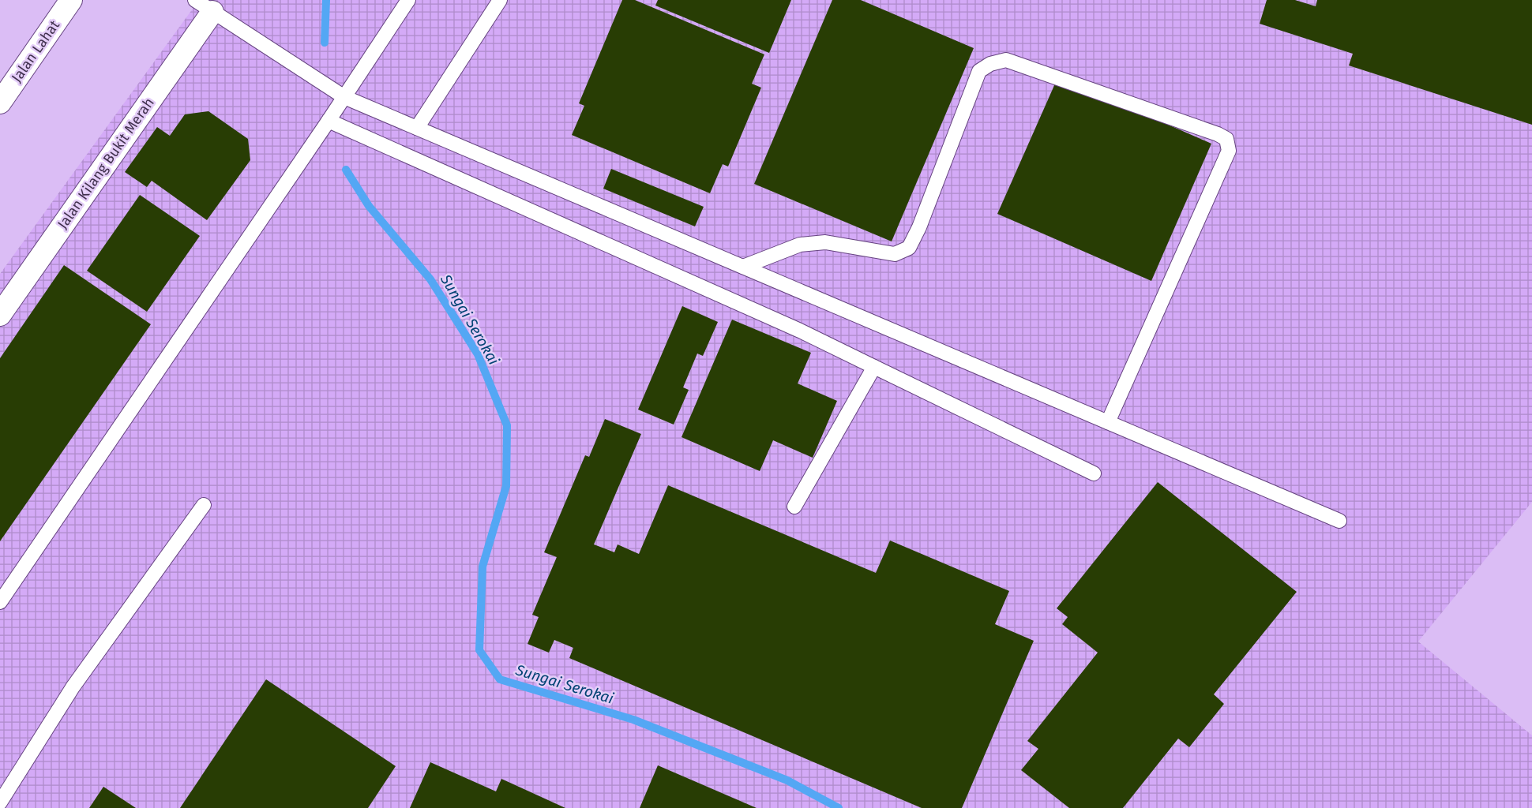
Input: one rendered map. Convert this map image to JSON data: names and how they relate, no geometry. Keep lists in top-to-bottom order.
{
  "streets": {
    "street": ["Jalan Lahat", "Jalan Kilang Bukit Merah"]
  },
  "water": ["Sungai Serokai"]
}
